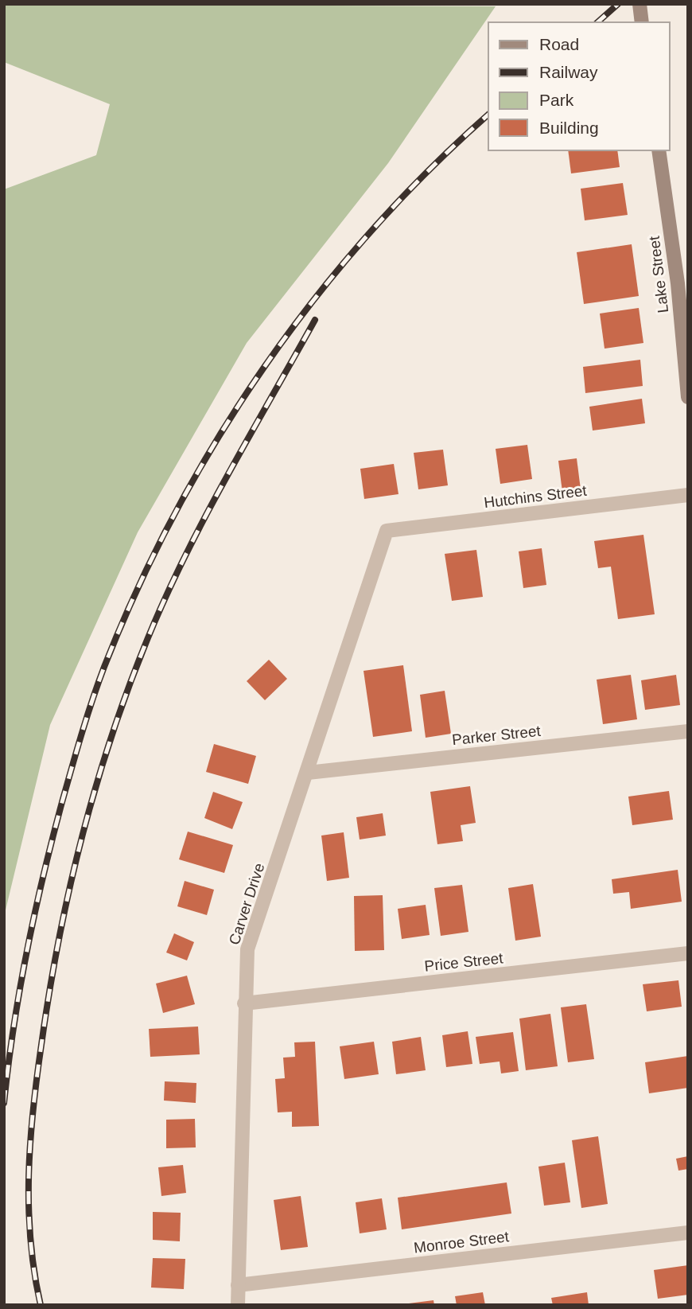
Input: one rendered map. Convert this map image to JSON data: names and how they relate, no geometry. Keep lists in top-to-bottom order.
{
  "streets": {
    "street": [
      "Lake Street",
      "Hutchins Street",
      "Parker Street",
      "Carver Drive",
      "Price Street",
      "Monroe Street"
    ]
  },
  "crossings": [
    ["Hutchins Street", "Carver Drive"],
    ["Parker Street", "Carver Drive"],
    ["Carver Drive", "Price Street"],
    ["Carver Drive", "Monroe Street"]
  ],
  "legend": [
    "Road",
    "Railway",
    "Park",
    "Building"
  ]
}
